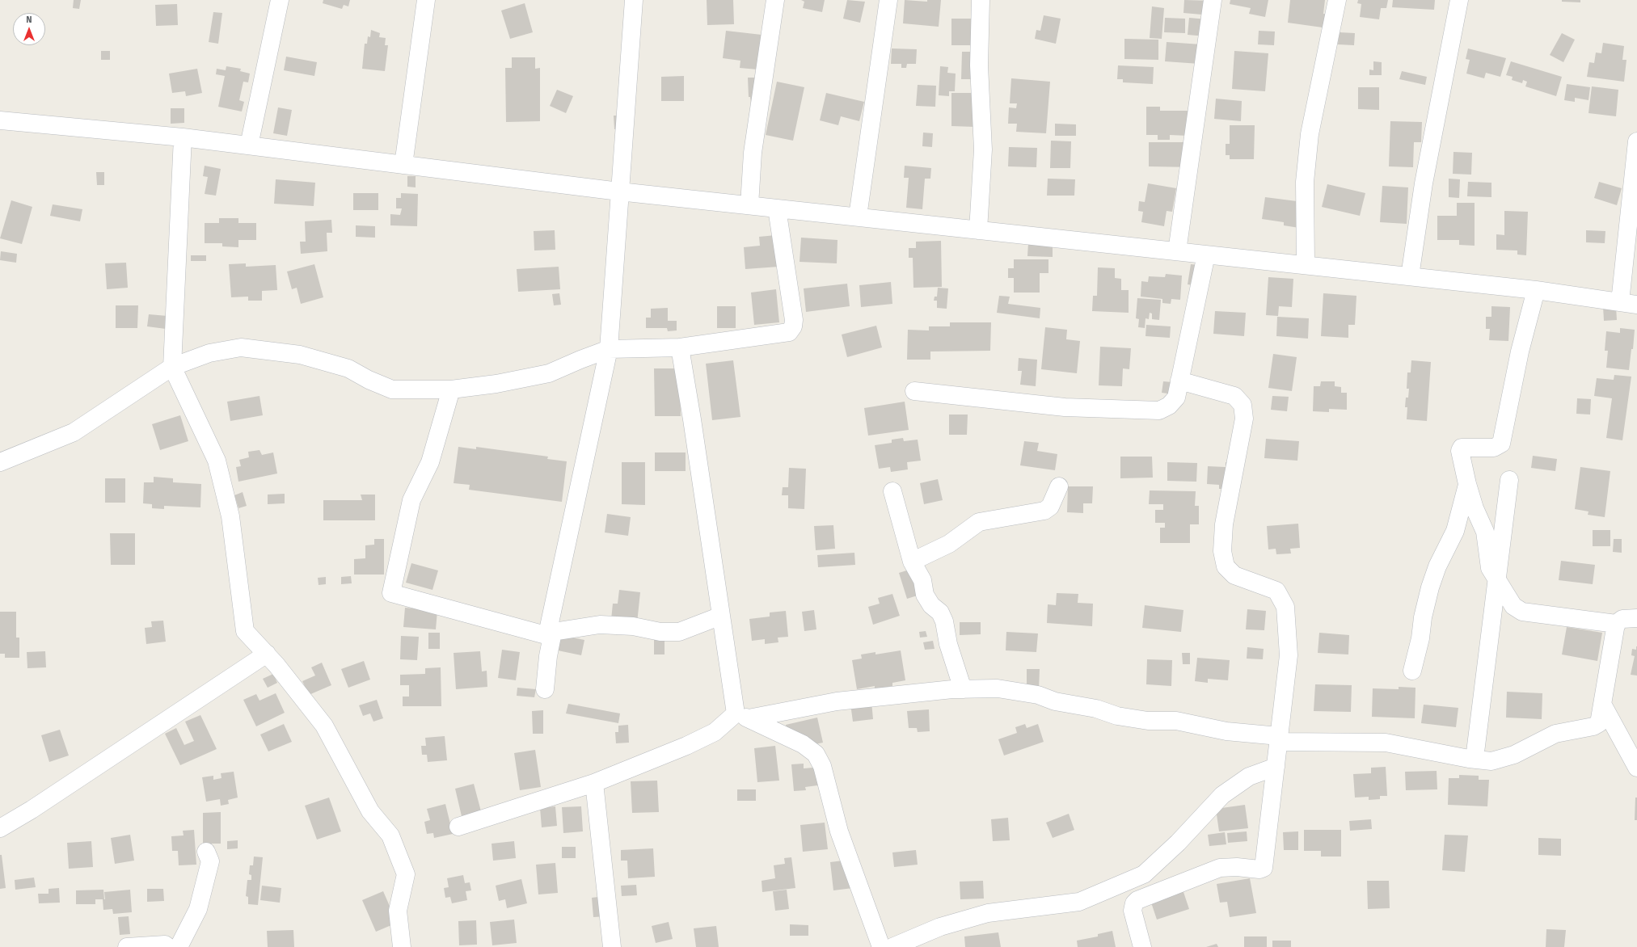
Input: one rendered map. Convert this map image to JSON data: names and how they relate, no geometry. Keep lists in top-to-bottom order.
{
  "north": "top"
}
